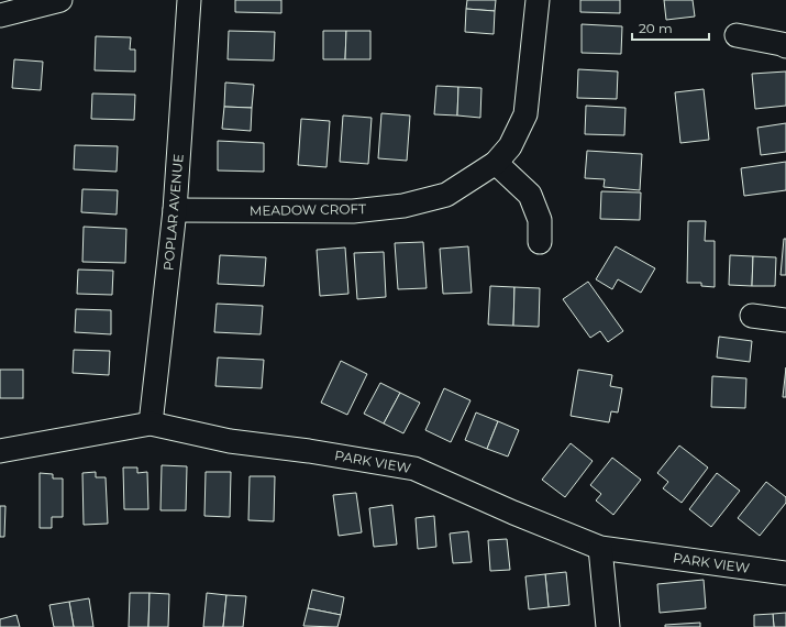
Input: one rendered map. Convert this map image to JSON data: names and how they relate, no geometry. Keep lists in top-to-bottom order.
{
  "streets": {
    "street": ["MEADOW CROFT", "POPLAR AVENUE", "PARK VIEW"]
  },
  "crossings": [
    ["MEADOW CROFT", "POPLAR AVENUE"],
    ["POPLAR AVENUE", "PARK VIEW"]
  ],
  "scale_bar": "20 m"
}
